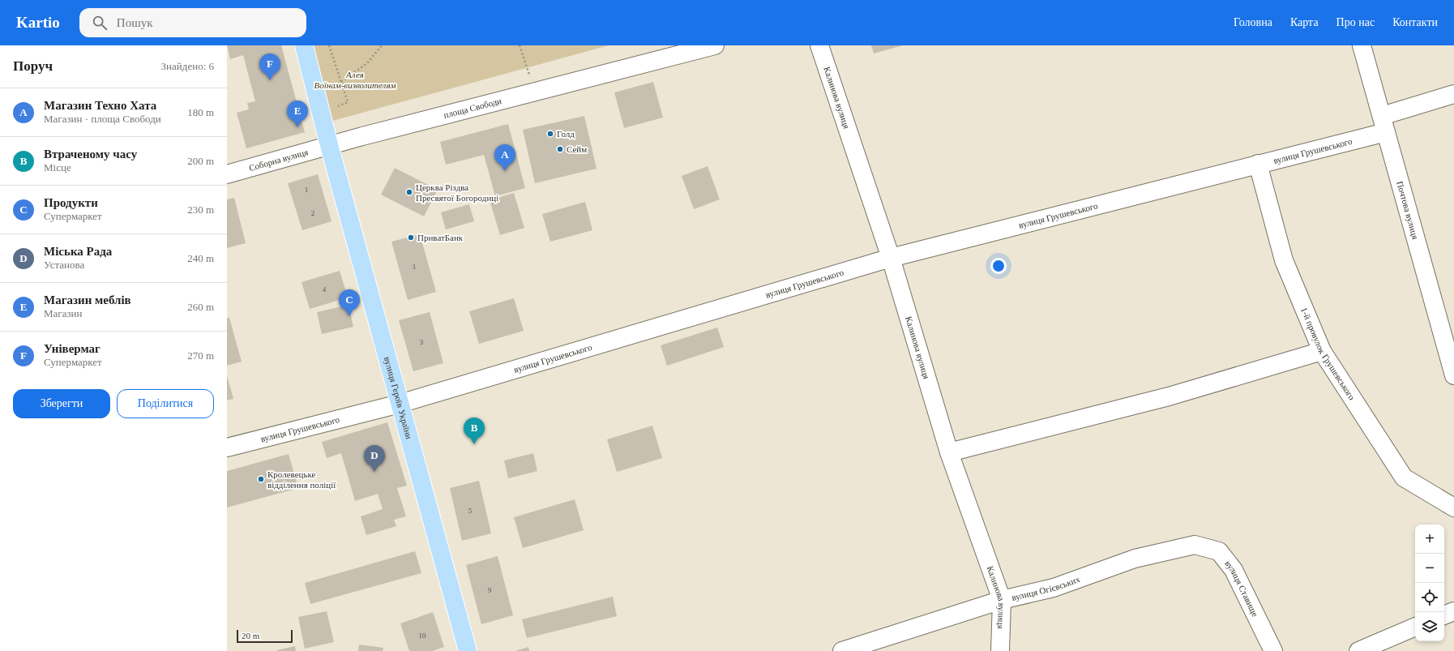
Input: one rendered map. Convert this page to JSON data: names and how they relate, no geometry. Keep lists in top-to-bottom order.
{
  "streets": {
    "main road": ["вулиця Героїв України"],
    "street": [
      "Калинова вулиця",
      "площа Свободи",
      "вулиця Грушевського",
      "Соборна вулиця",
      "Почтова вулиця",
      "1-й провулок Грушевського",
      "вулиця Огієвських",
      "вулиця Ставище"
    ]
  },
  "crossings": [
    ["Калинова вулиця", "вулиця Грушевського"],
    ["Калинова вулиця", "вулиця Огієвських"],
    ["площа Свободи", "Соборна вулиця"],
    ["площа Свободи", "вулиця Героїв України"],
    ["вулиця Грушевського", "Почтова вулиця"],
    ["вулиця Грушевського", "1-й провулок Грушевського"],
    ["вулиця Грушевського", "вулиця Героїв України"],
    ["Соборна вулиця", "вулиця Героїв України"],
    ["вулиця Огієвських", "вулиця Ставище"]
  ],
  "parks": ["Алея Воїнам-визволителям"],
  "places": [
    "Голд",
    "Сейм",
    "Церква Різдва Пресвятої Богородиці",
    "ПриватБанк",
    "Кролевецьке відділення поліції"
  ],
  "house_numbers": [
    "1",
    "2",
    "1",
    "4",
    "3",
    "5",
    "9",
    "10"
  ],
  "scale_bar": "20 m",
  "page": {
    "header": "Kartio",
    "search": "Пошук",
    "nav": [
      "Головна",
      "Карта",
      "Про нас",
      "Контакти"
    ],
    "heading": ["Поруч", "Знайдено: 6"],
    "pins": [
      "F",
      "E",
      "A",
      "C",
      "B",
      "D"
    ],
    "list": [
      {
        "mark": "A",
        "name": "Магазин Техно Хата",
        "note": "Магазин · площа Свободи",
        "value": "180 m"
      },
      {
        "mark": "B",
        "name": "Втраченому часу",
        "note": "Місце",
        "value": "200 m"
      },
      {
        "mark": "C",
        "name": "Продукти",
        "note": "Супермаркет",
        "value": "230 m"
      },
      {
        "mark": "D",
        "name": "Міська Рада",
        "note": "Установа",
        "value": "240 m"
      },
      {
        "mark": "E",
        "name": "Магазин меблів",
        "note": "Магазин",
        "value": "260 m"
      },
      {
        "mark": "F",
        "name": "Універмаг",
        "note": "Супермаркет",
        "value": "270 m"
      }
    ],
    "buttons": ["Зберегти", "Поділитися"],
    "map_buttons": ["+", "−"],
    "scale": "20 m"
  }
}
